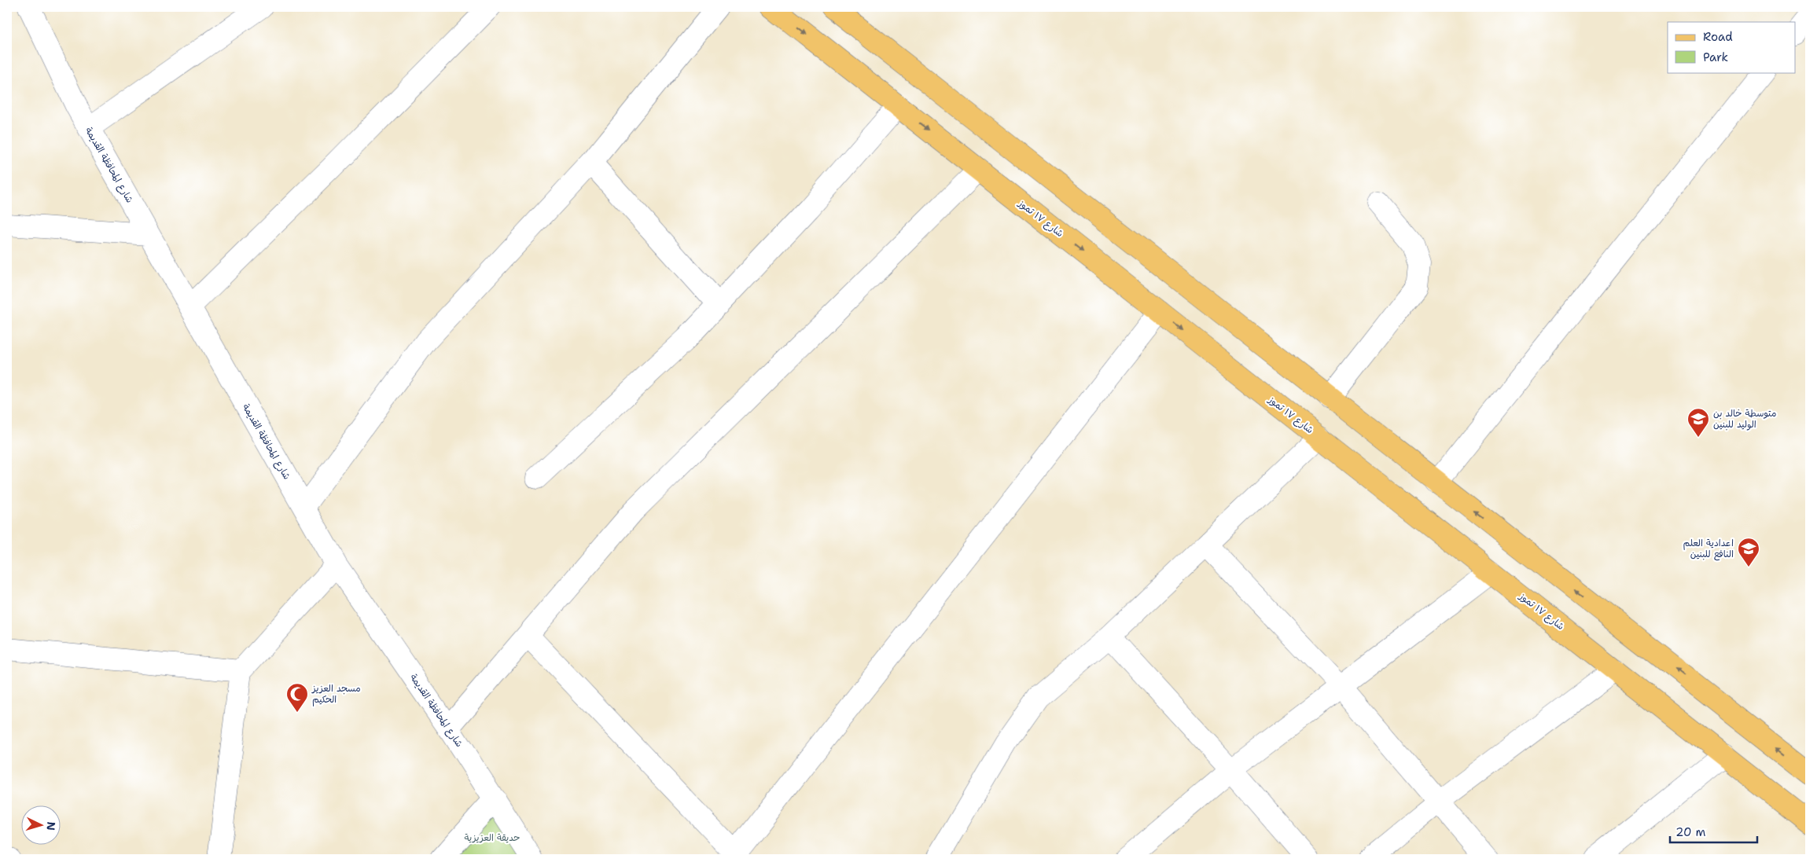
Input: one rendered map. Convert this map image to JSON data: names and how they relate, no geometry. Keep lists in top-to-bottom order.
{
  "streets": {
    "main road": ["شارع ١٧ تموز"],
    "street": ["شارع المحافظة القديمة"]
  },
  "parks": ["حديقة العزيزية"],
  "places": {
    "school or university": ["متوسطة خالد بن الوليد للبنين", "اعدادية العلم النافع للبنين"],
    "mosque": ["مسجد العزيز الحكيم"]
  },
  "legend": ["Road", "Park"],
  "scale_bar": "20 m",
  "north": "right"
}
